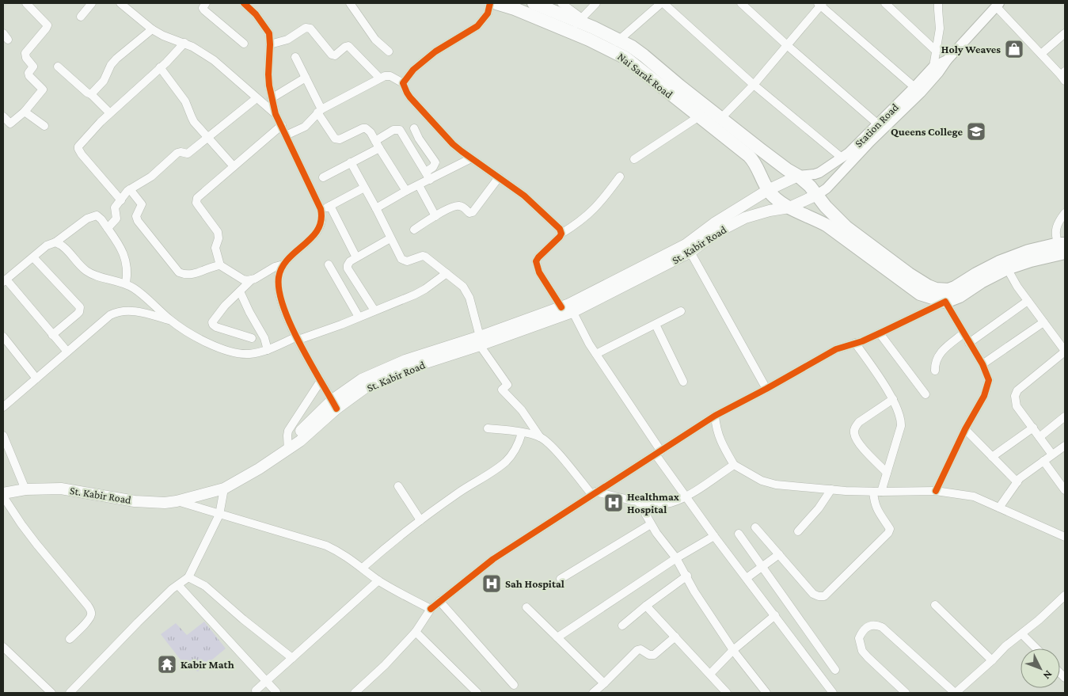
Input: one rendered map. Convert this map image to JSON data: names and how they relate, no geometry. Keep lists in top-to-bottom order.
{
  "streets": {
    "main road": ["Nai Sarak Road", "St. Kabir Road"],
    "street": ["Station Road"]
  },
  "crossings": [
    ["Nai Sarak Road", "Station Road"],
    ["Nai Sarak Road", "St. Kabir Road"],
    ["Station Road", "St. Kabir Road"]
  ],
  "places": {
    "shop": ["Holy Weaves"],
    "school or university": ["Queens College"],
    "hospital": ["Healthmax Hospital", "Sah Hospital"],
    "temple": ["Kabir Math"]
  },
  "north": "bottom right"
}
